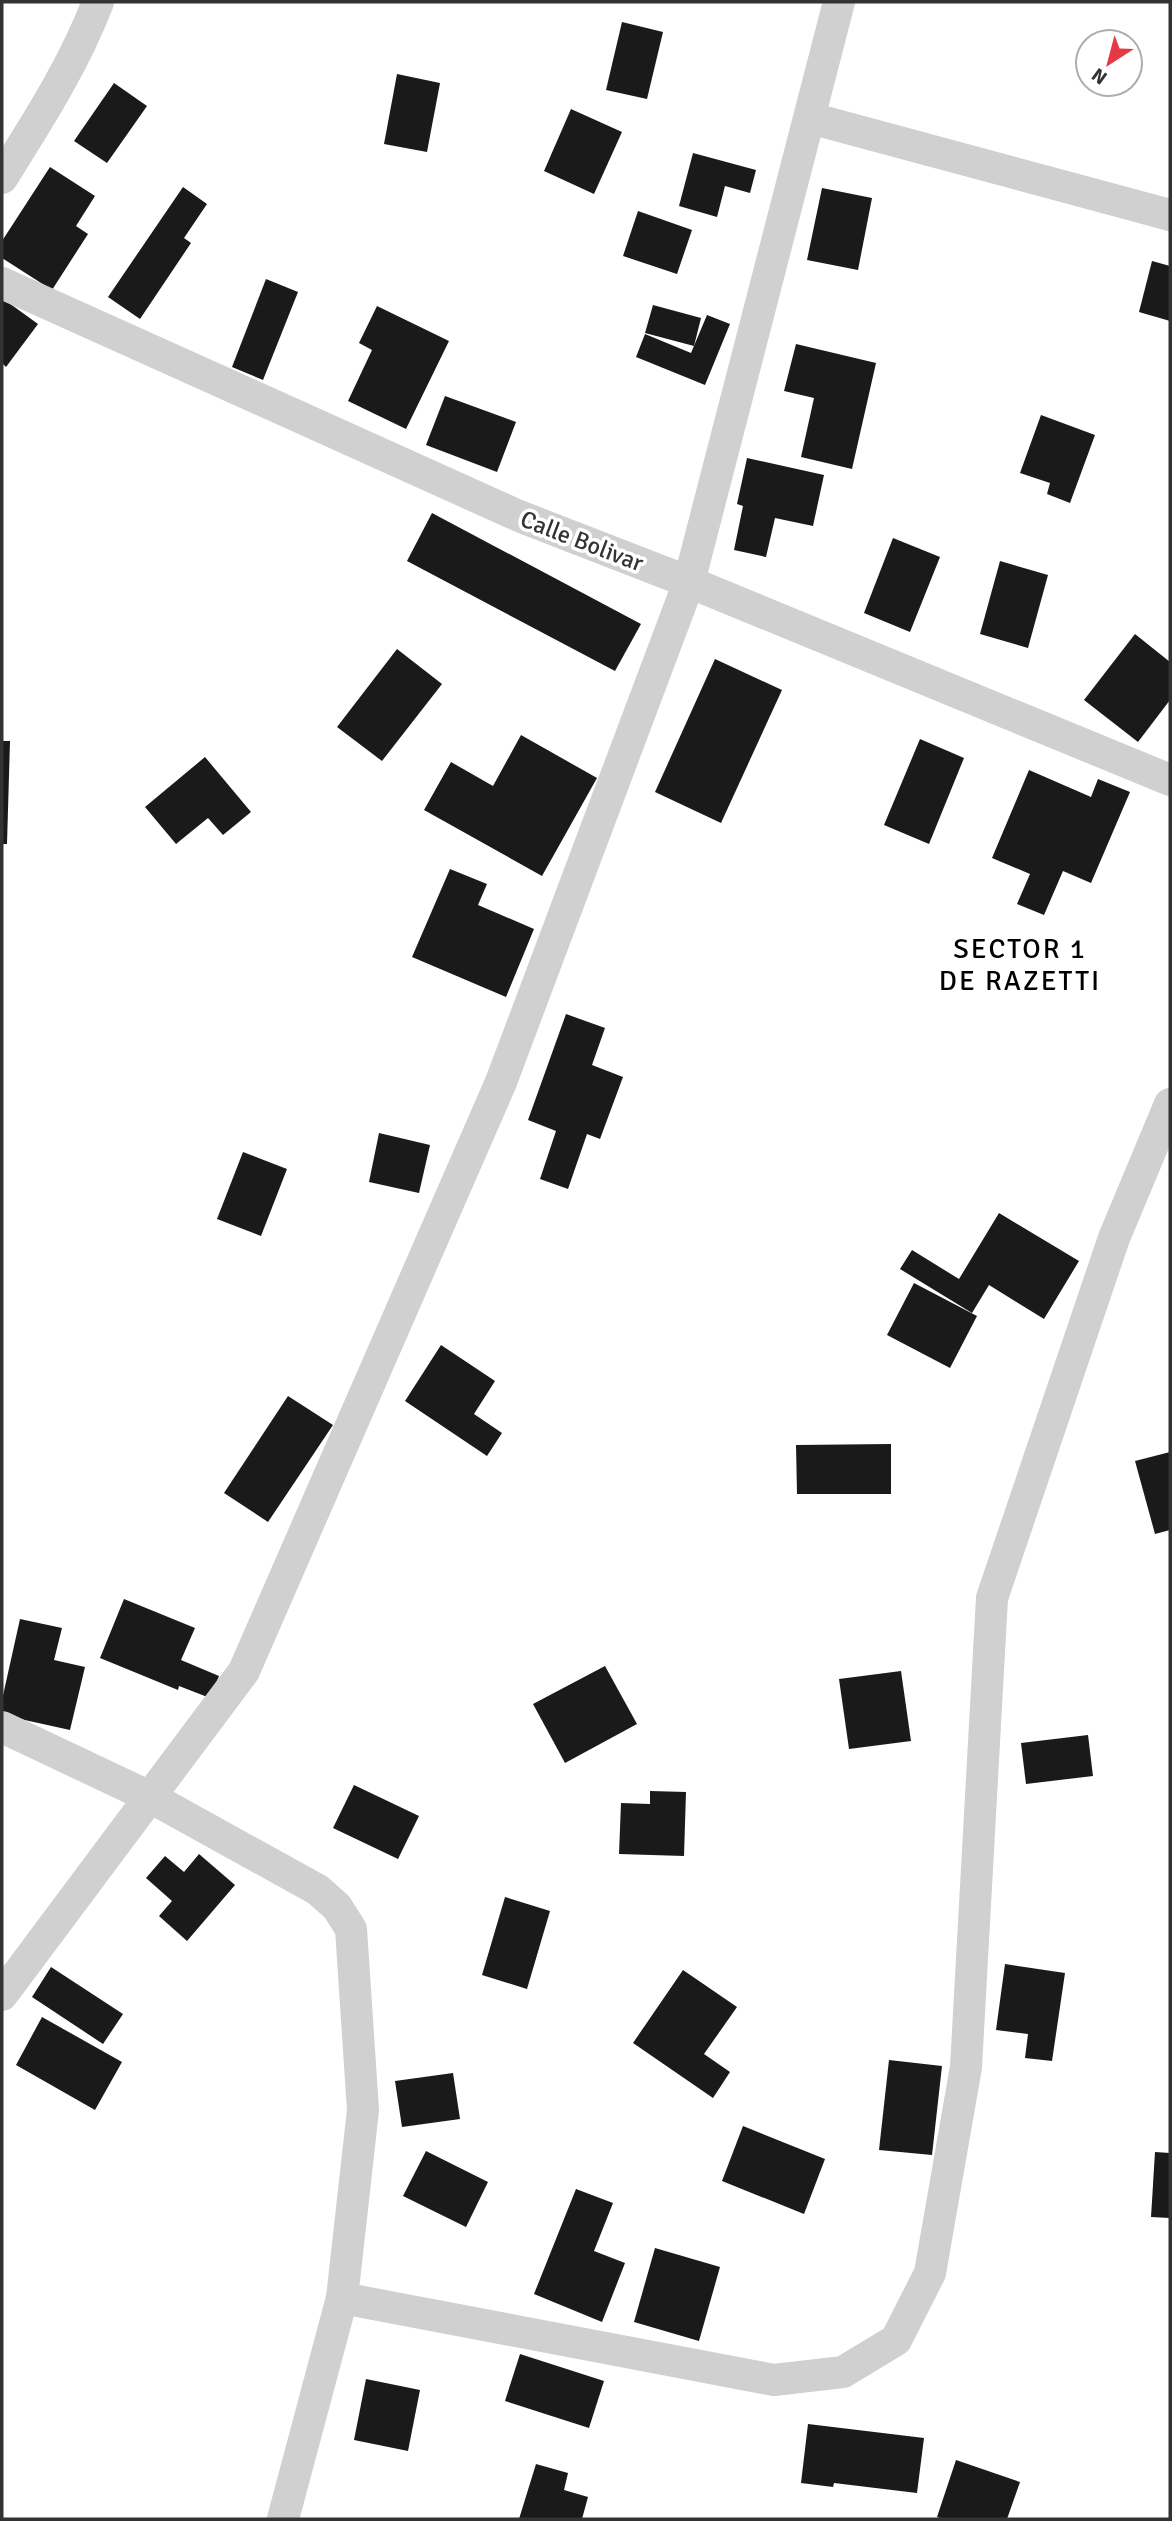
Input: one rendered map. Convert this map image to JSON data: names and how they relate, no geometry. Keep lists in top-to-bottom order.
{
  "streets": {
    "street": ["Calle Bolivar"]
  },
  "districts": ["SECTOR 1 DE RAZETTI"],
  "north": "bottom left"
}
